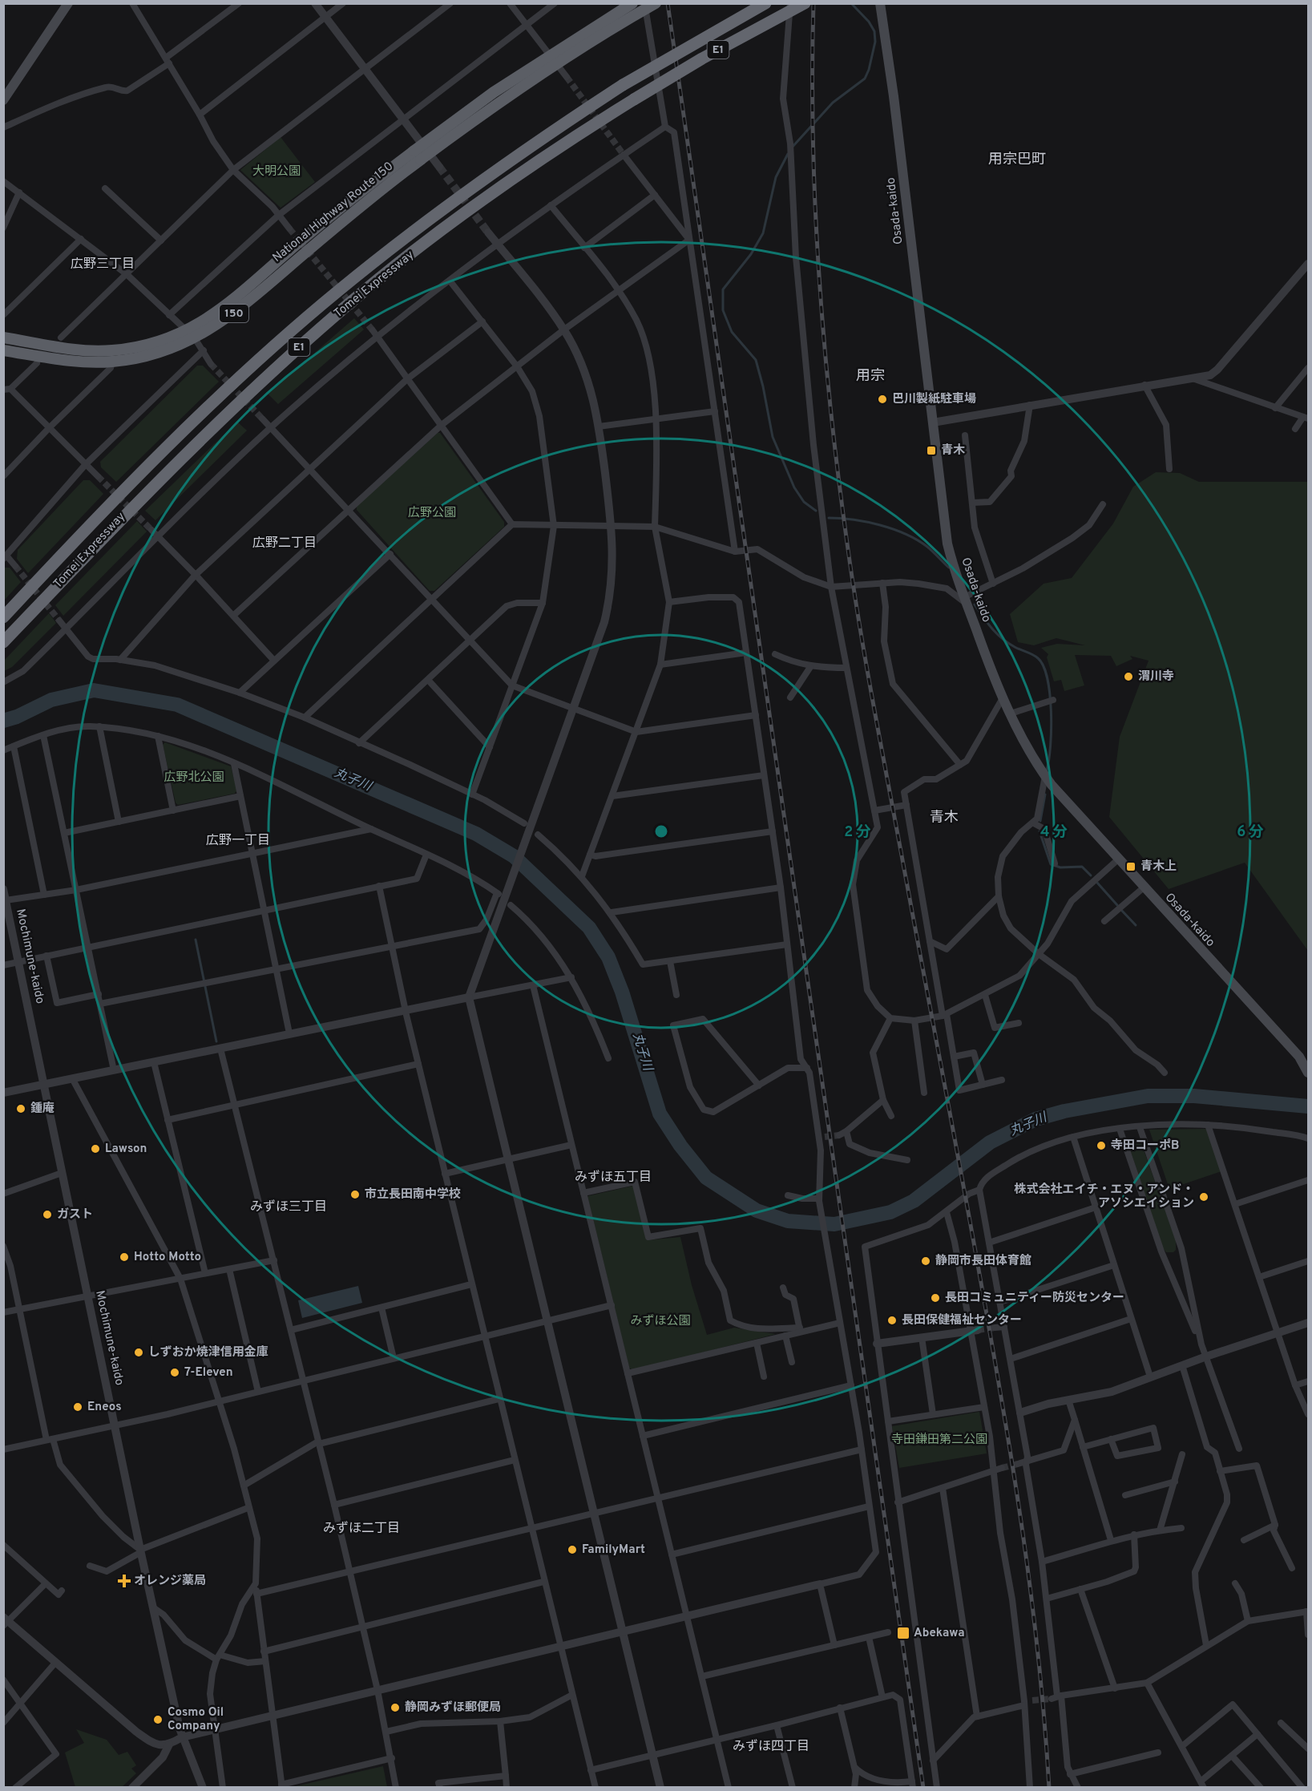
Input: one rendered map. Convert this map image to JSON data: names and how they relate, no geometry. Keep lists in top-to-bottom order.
{
  "streets": {
    "highway": [
      "E1",
      "National Highway Route 150",
      "Tomei Expressway",
      "150"
    ],
    "main road": ["Osada-kaido"],
    "street": ["Mochimune-kaido"]
  },
  "districts": [
    "用宗巴町",
    "広野三丁目",
    "用宗",
    "広野二丁目",
    "青木",
    "広野一丁目",
    "みずほ五丁目",
    "みずほ三丁目",
    "みずほ二丁目",
    "みずほ四丁目"
  ],
  "water": ["丸子川"],
  "parks": [
    "大明公園",
    "広野公園",
    "広野北公園",
    "みずほ公園",
    "寺田鎌田第二公園"
  ],
  "places": {
    "other": [
      "巴川製紙駐車場",
      "渭川寺",
      "鍾庵",
      "寺田コーポB",
      "Lawson",
      "市立長田南中学校",
      "株式会社エイチ・エヌ・アンド・ アソシエイション",
      "ガスト",
      "Hotto Motto",
      "静岡市長田体育館",
      "長田コミュニティー防災センター",
      "長田保健福祉センター",
      "しずおか焼津信用金庫",
      "7-Eleven",
      "Eneos",
      "FamilyMart",
      "静岡みずほ郵便局",
      "Cosmo Oil Company"
    ],
    "transit": ["青木", "青木上", "Abekawa"],
    "health": ["オレンジ薬局"]
  },
  "rings": ["2 分", "4 分", "6 分"]
}
